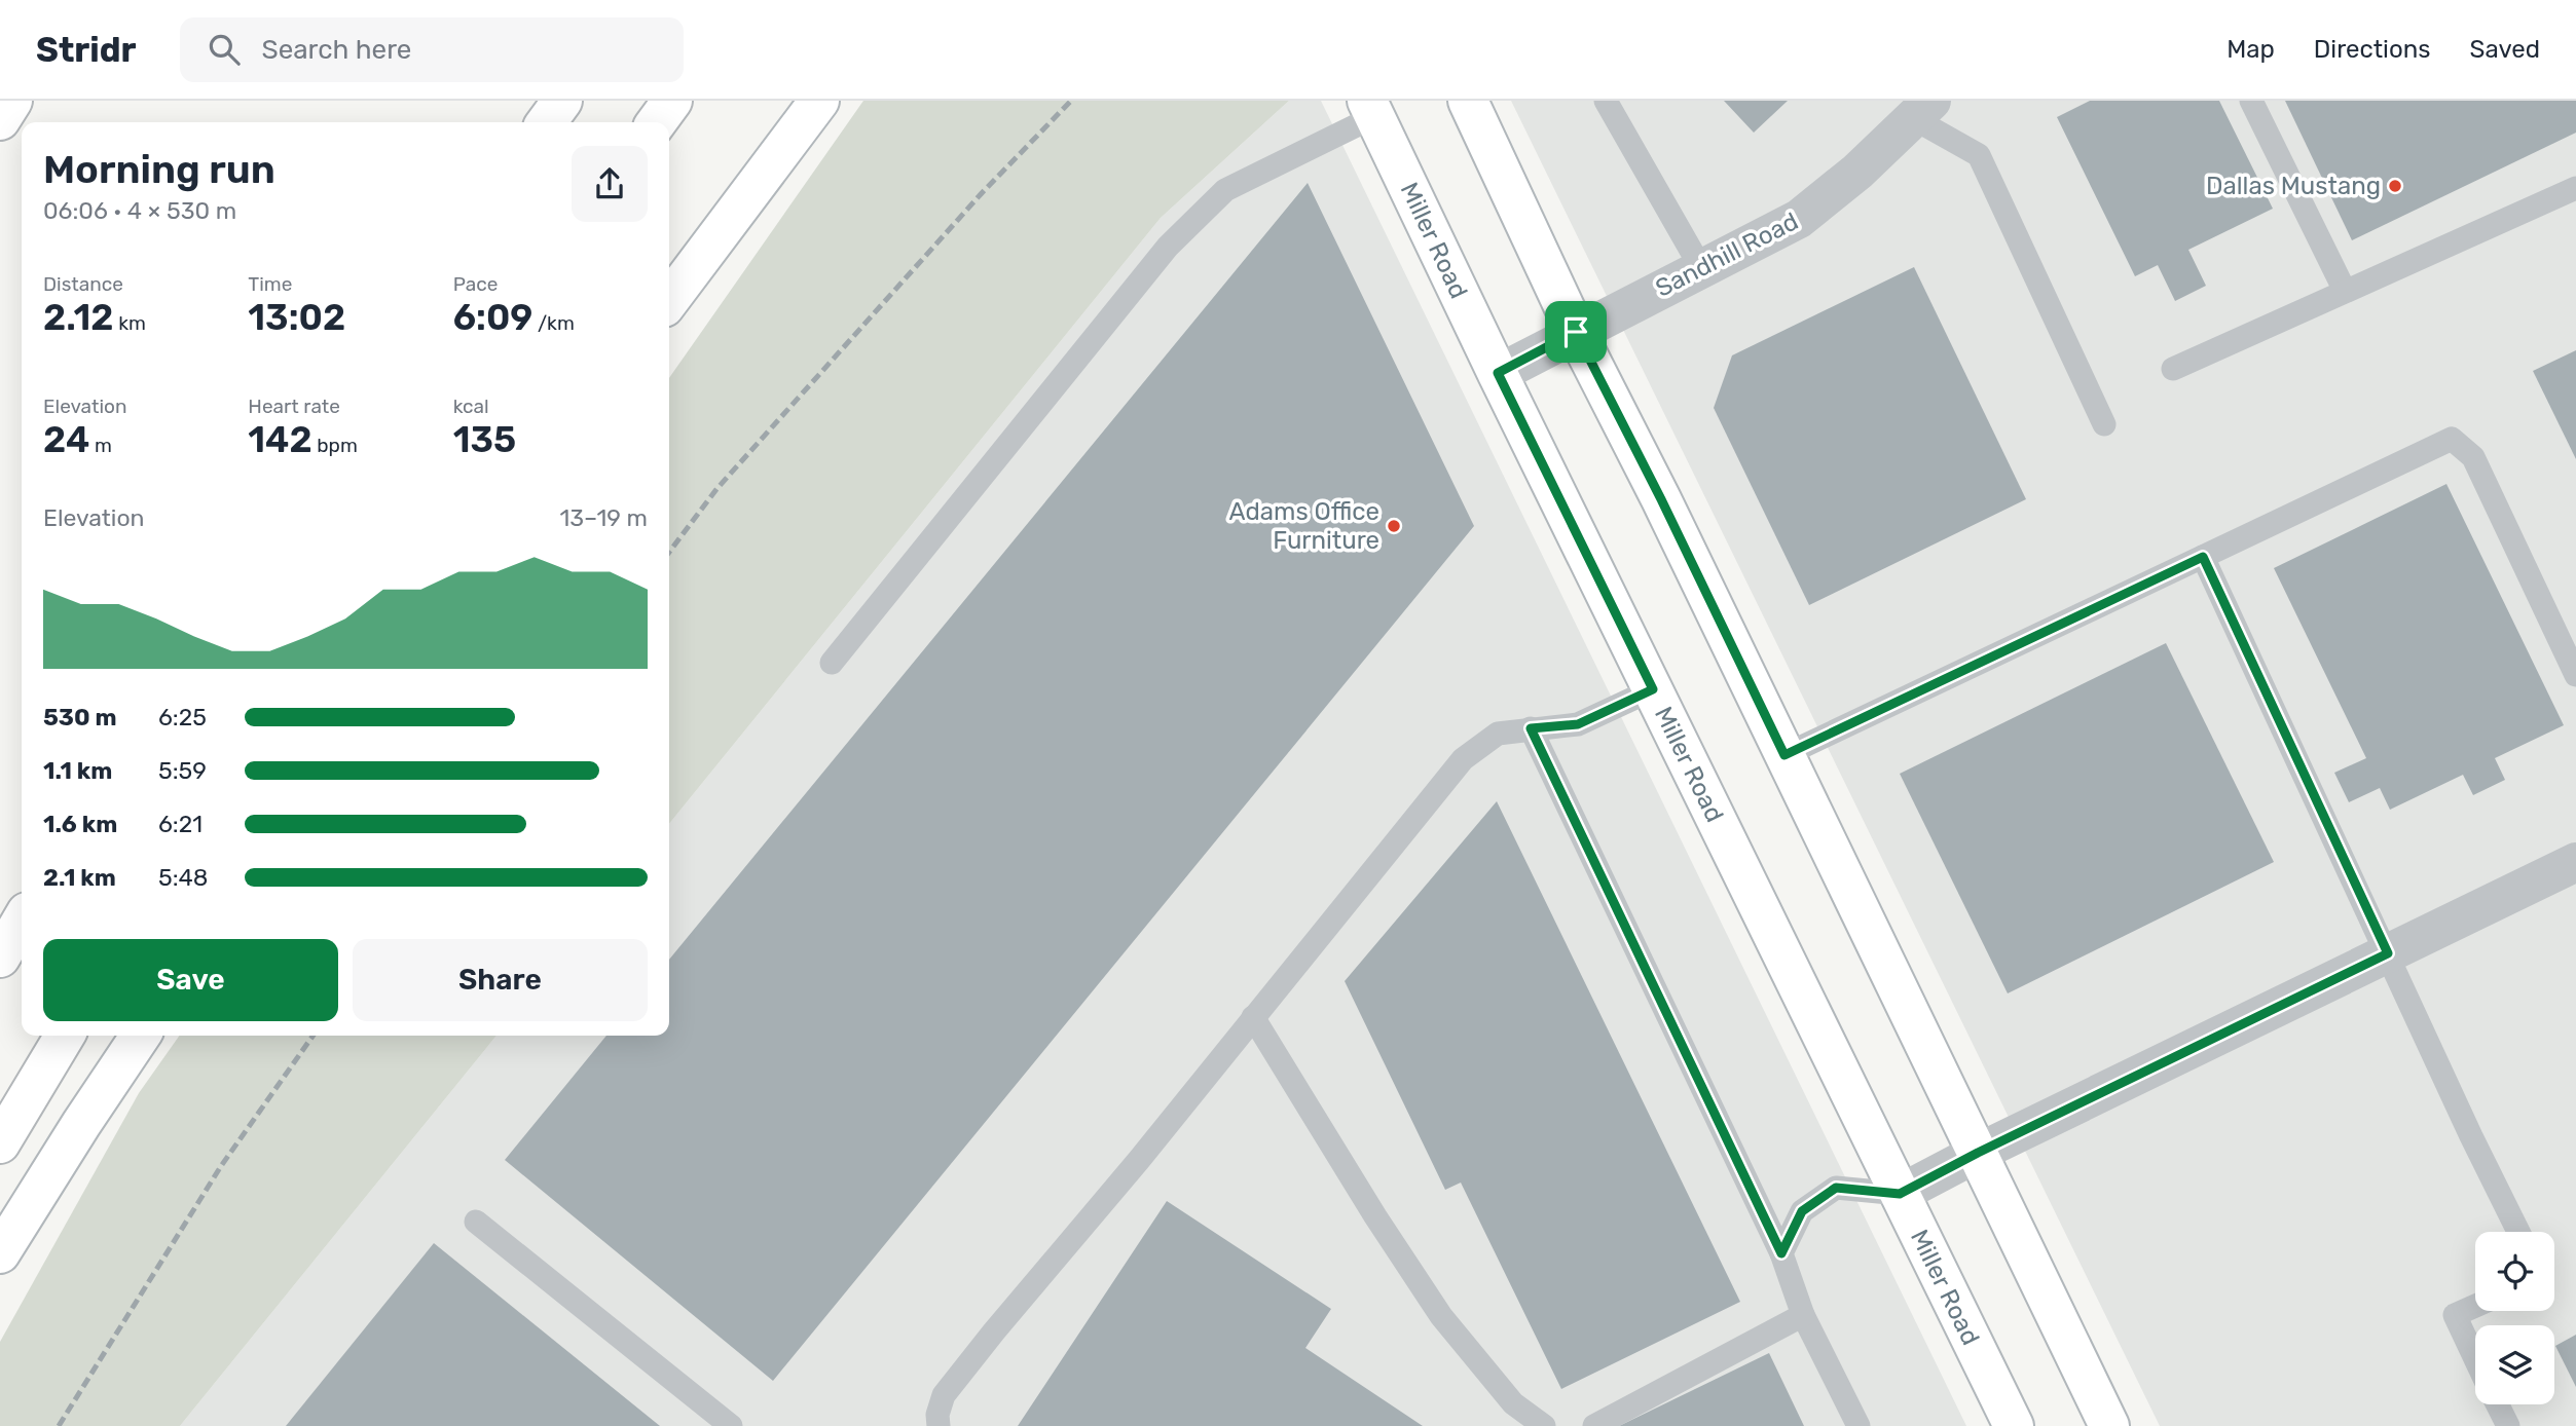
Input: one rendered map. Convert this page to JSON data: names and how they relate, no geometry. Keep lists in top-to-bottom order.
{
  "streets": {
    "main road": ["Miller Road"],
    "street": ["Sandhill Road"]
  },
  "crossings": [
    ["Miller Road", "Sandhill Road"]
  ],
  "places": ["Dallas Mustang", "Adams Office Furniture"],
  "page": {
    "header": "Stridr",
    "search": "Search here",
    "nav": ["Map", "Directions", "Saved"],
    "heading": ["Morning run", "06:06 · 4 × 530 m"],
    "stats": [
      ["Distance", "2.12 km"],
      ["Time", "13:02"],
      ["Pace", "6:09 /km"],
      ["Elevation", "24 m"],
      ["Heart rate", "142 bpm"],
      ["kcal", "135"]
    ],
    "chart": ["Elevation", "13–19 m"],
    "list": [
      {
        "name": "530 m",
        "note": "6:25"
      },
      {
        "name": "1.1 km",
        "note": "5:59"
      },
      {
        "name": "1.6 km",
        "note": "6:21"
      },
      {
        "name": "2.1 km",
        "note": "5:48"
      }
    ],
    "buttons": ["Save", "Share"]
  }
}
